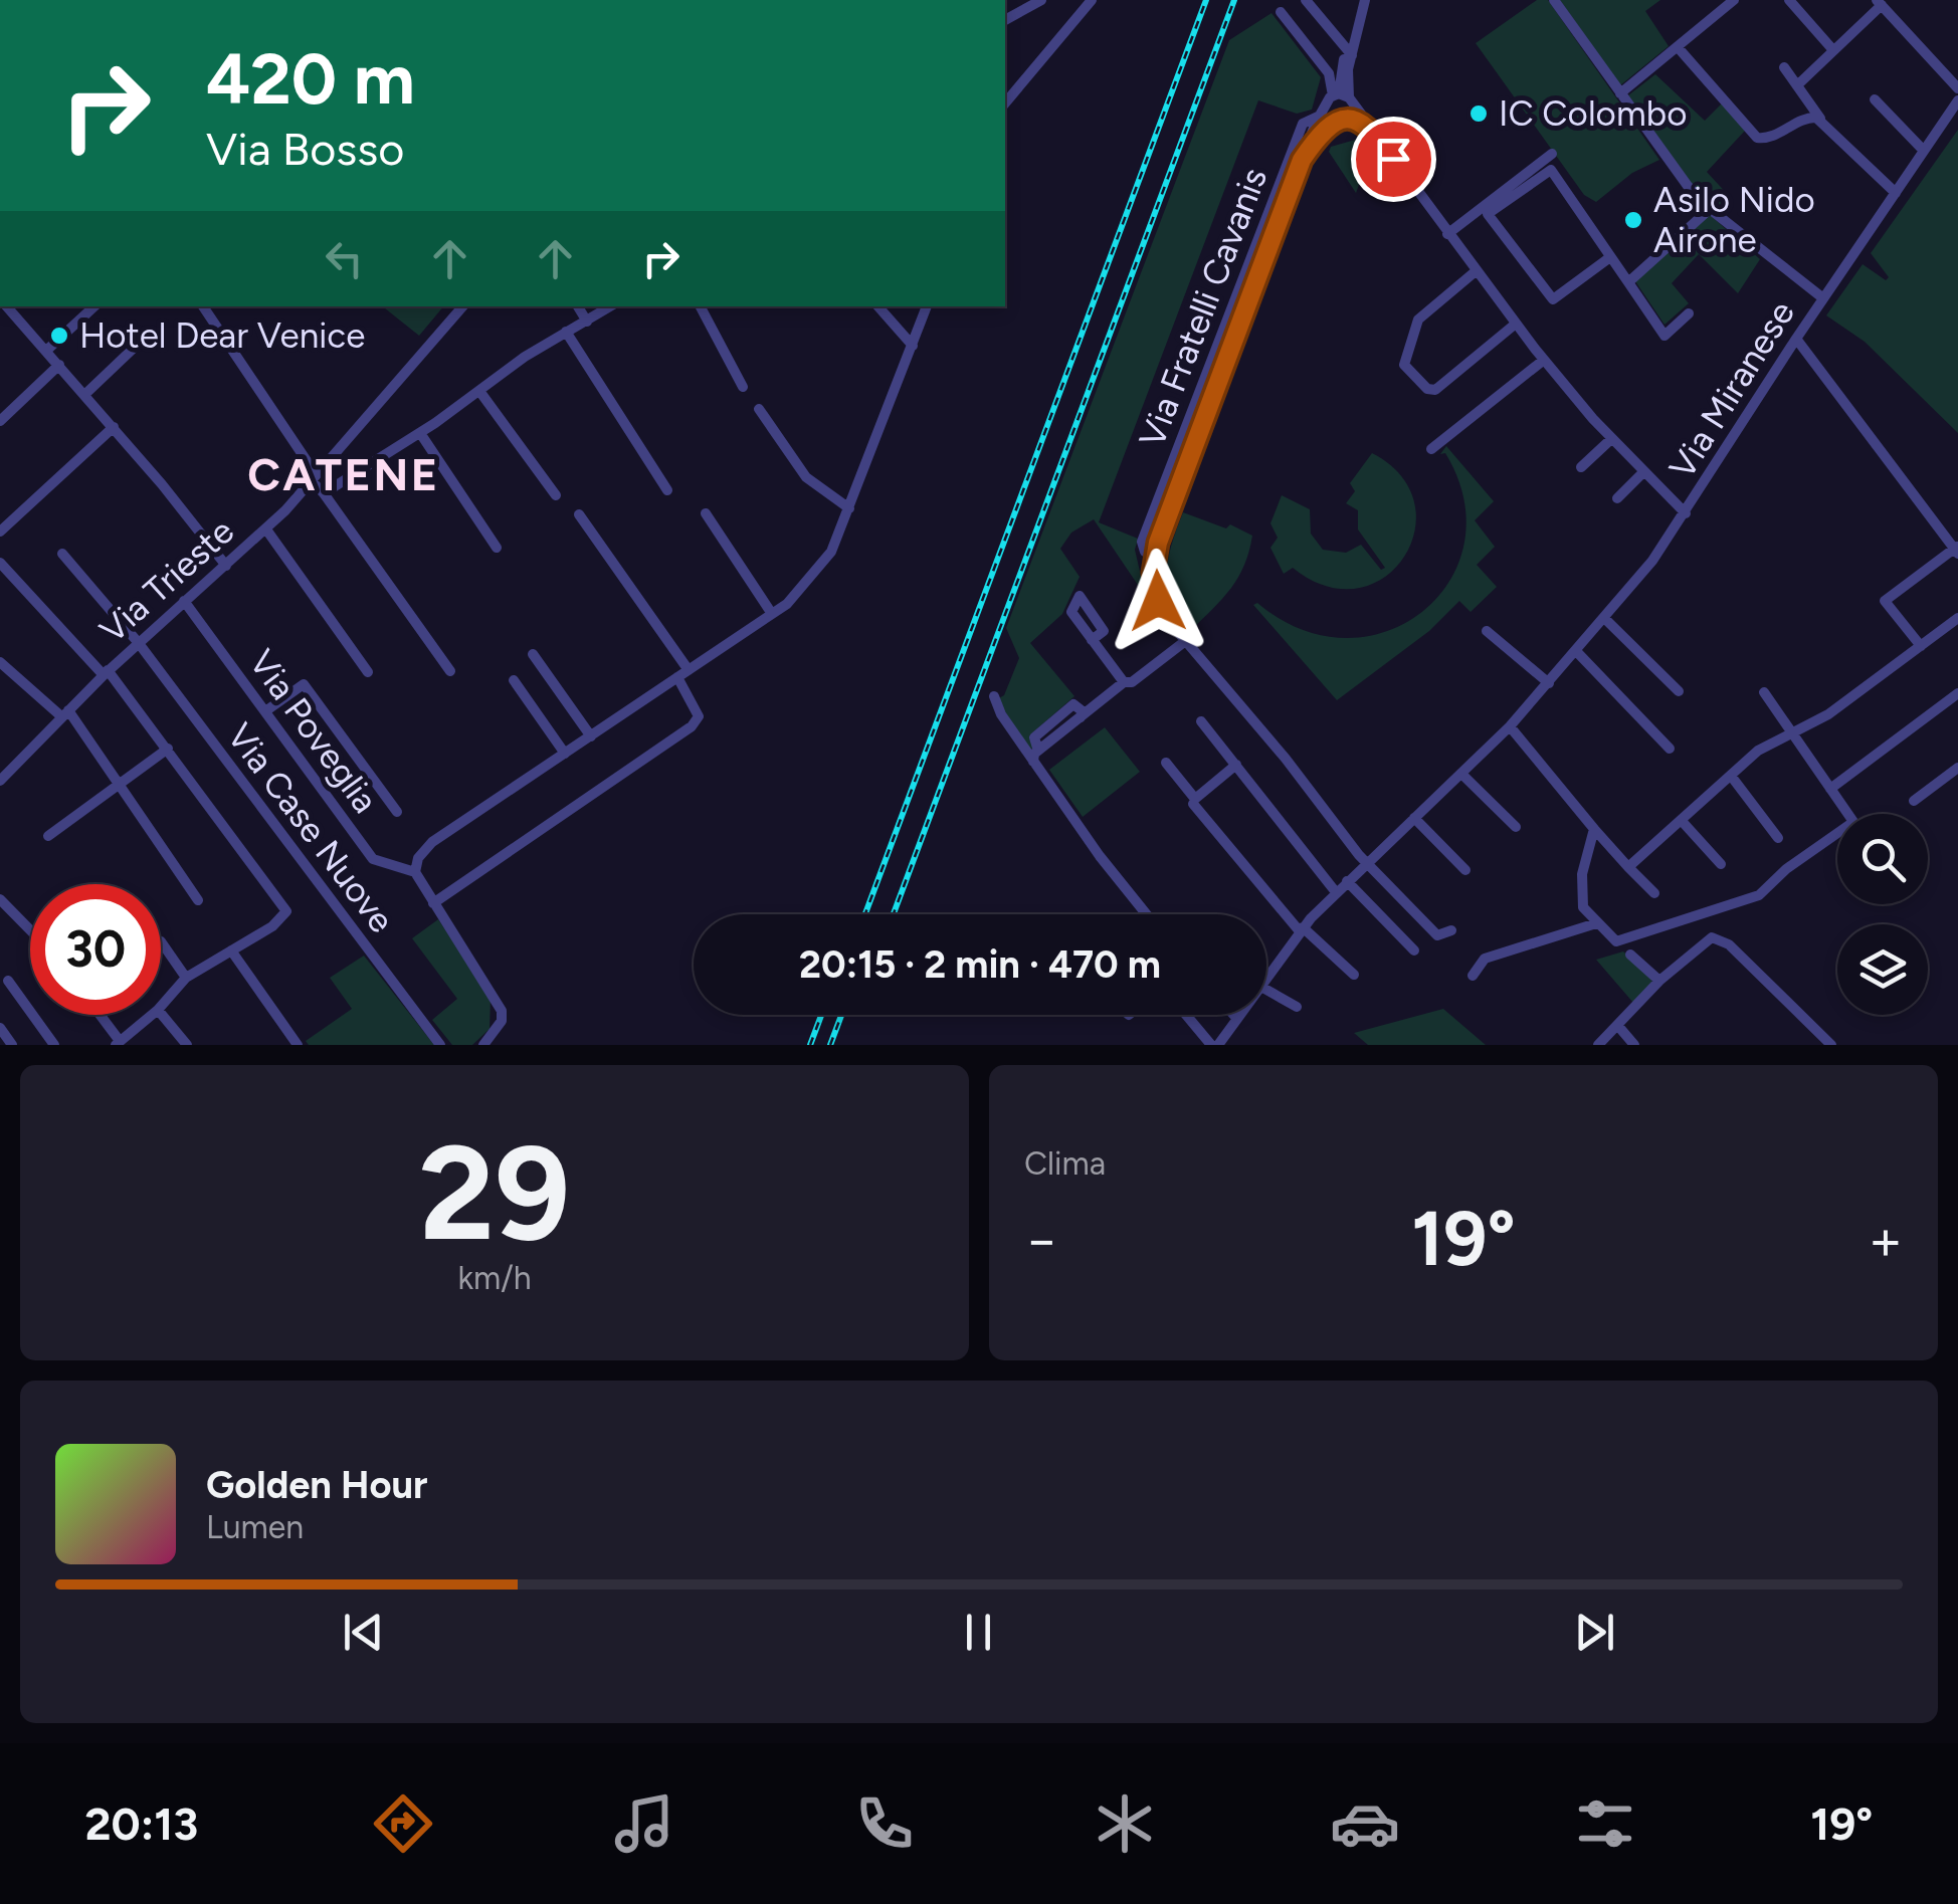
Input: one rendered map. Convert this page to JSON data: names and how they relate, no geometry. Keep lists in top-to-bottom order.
{
  "streets": {
    "street": [
      "Via Fratelli Cavanis",
      "Via Miranese",
      "Via Trieste",
      "Via Poveglia",
      "Via Case Nuove"
    ]
  },
  "crossings": [
    ["Via Fratelli Cavanis", "Via Miranese"],
    ["Via Trieste", "Via Poveglia"],
    ["Via Trieste", "Via Case Nuove"]
  ],
  "districts": ["CATENE"],
  "places": ["IC Colombo", "Asilo Nido Airone", "Hotel Dear Venice"],
  "page": {
    "turn": ["420 m", "Via Bosso"],
    "limit": "30",
    "trip": "20:15 · 2 min · 470 m",
    "tile": [
      ["29", "km/h"],
      "Clima"
    ],
    "heat": ["−", "19°", "+"],
    "song": ["Golden Hour", "Lumen"],
    "tabs": ["20:13", "19°"]
  }
}
